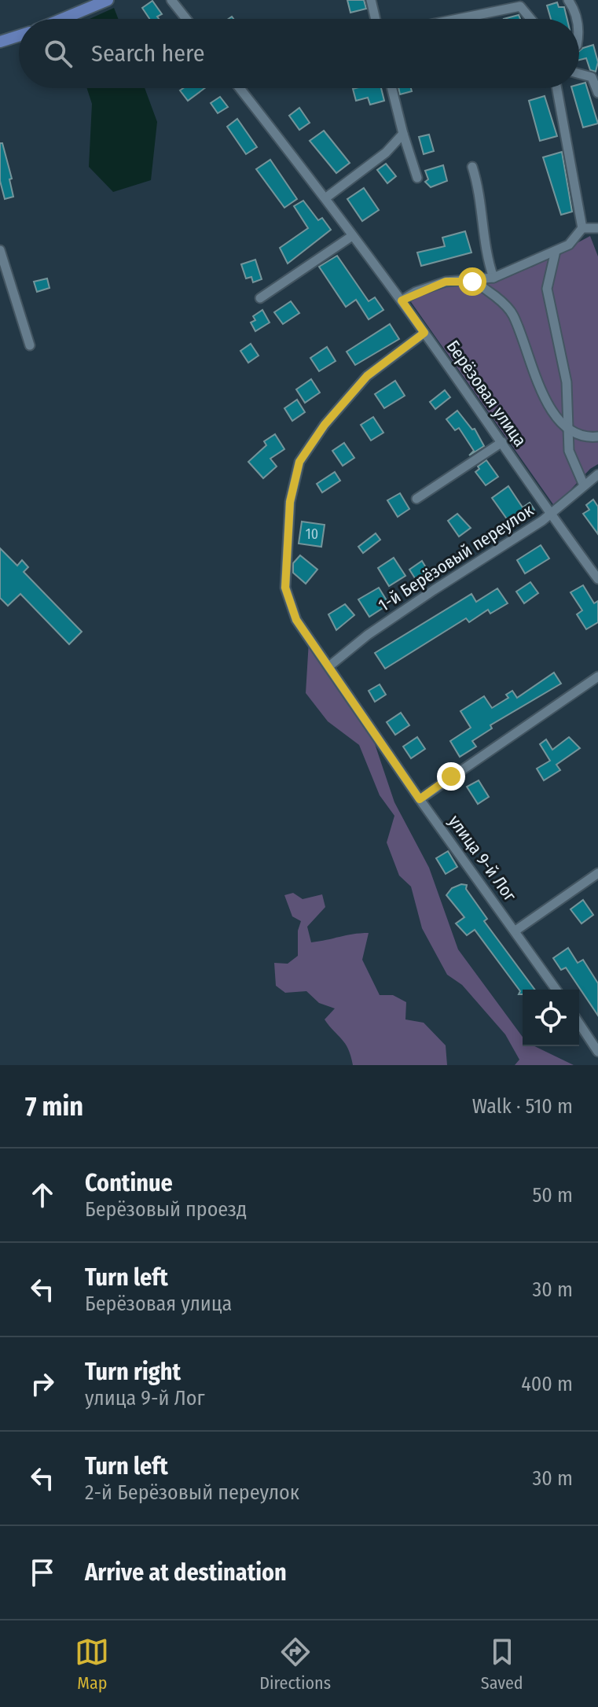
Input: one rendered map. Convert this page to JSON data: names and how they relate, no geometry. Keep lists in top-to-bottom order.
{
  "streets": {
    "street": ["Берёзовая улица", "1-й Берёзовый переулок", "улица 9-й Лог"]
  },
  "crossings": [
    ["Берёзовая улица", "1-й Берёзовый переулок"],
    ["Берёзовая улица", "улица 9-й Лог"],
    ["1-й Берёзовый переулок", "улица 9-й Лог"]
  ],
  "house_numbers": ["10"],
  "page": {
    "search": "Search here",
    "heading": ["7 min", "Walk · 510 m"],
    "list": [
      ["Continue", "Берёзовый проезд", "50 m"],
      ["Turn left", "Берёзовая улица", "30 m"],
      ["Turn right", "улица 9-й Лог", "400 m"],
      ["Turn left", "2-й Берёзовый переулок", "30 m"],
      "Arrive at destination"
    ],
    "nav": ["Map", "Directions", "Saved"]
  }
}
